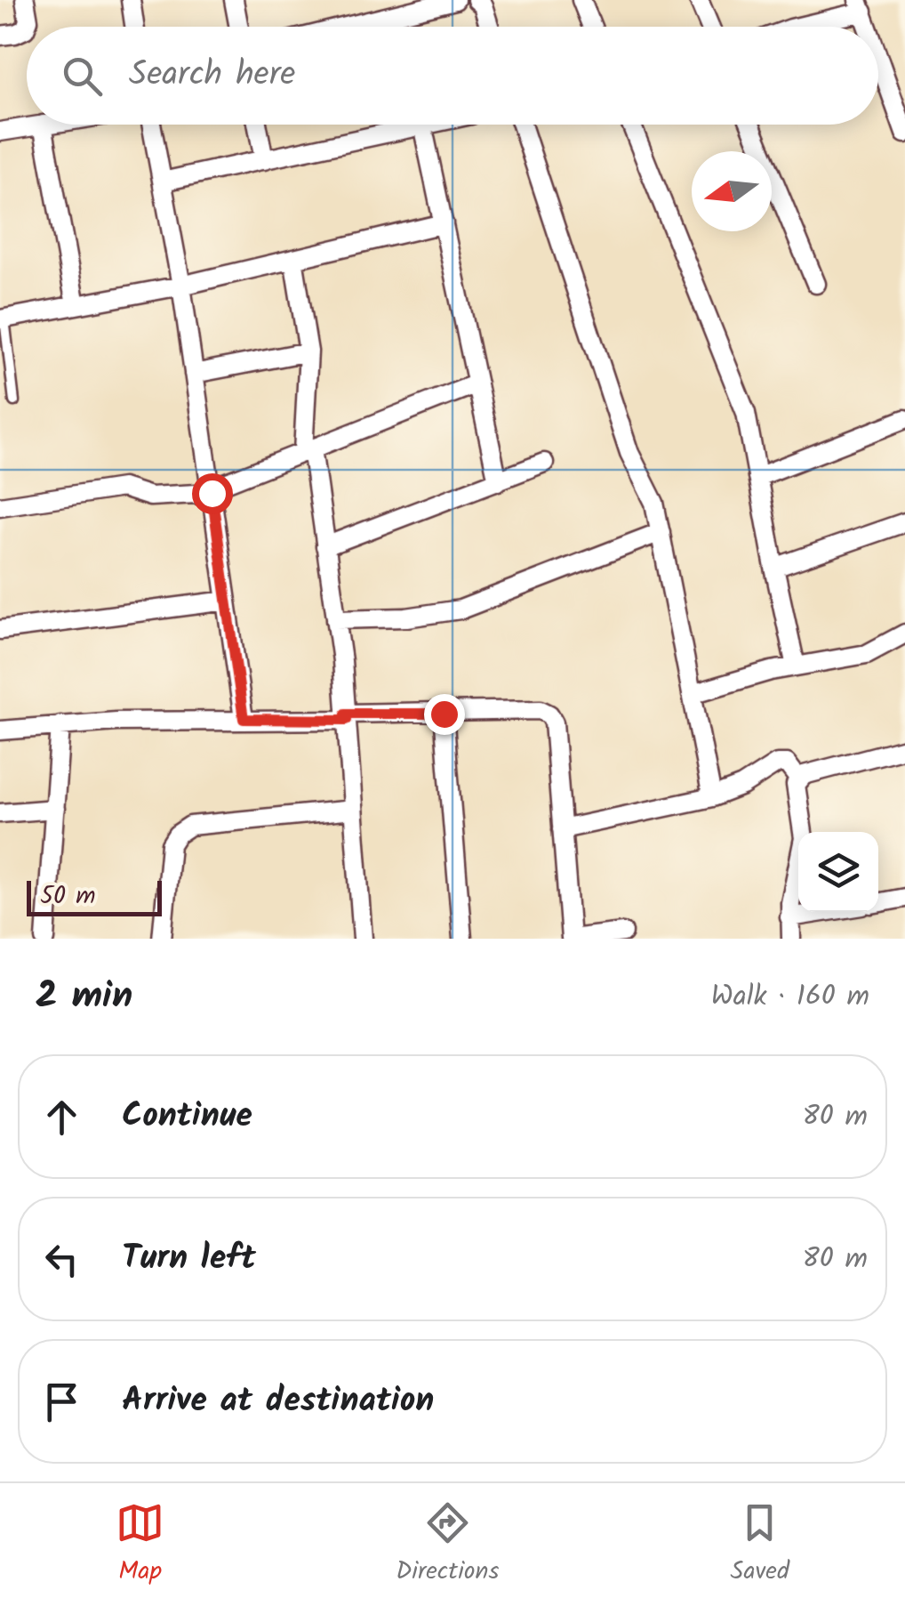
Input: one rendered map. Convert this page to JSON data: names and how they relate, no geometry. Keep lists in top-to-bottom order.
{
  "scale_bar": "50 m",
  "north": "left",
  "page": {
    "search": "Search here",
    "scale": "50 m",
    "heading": ["2 min", "Walk · 160 m"],
    "list": [
      ["Continue", "80 m"],
      ["Turn left", "80 m"],
      "Arrive at destination"
    ],
    "nav": ["Map", "Directions", "Saved"]
  }
}
